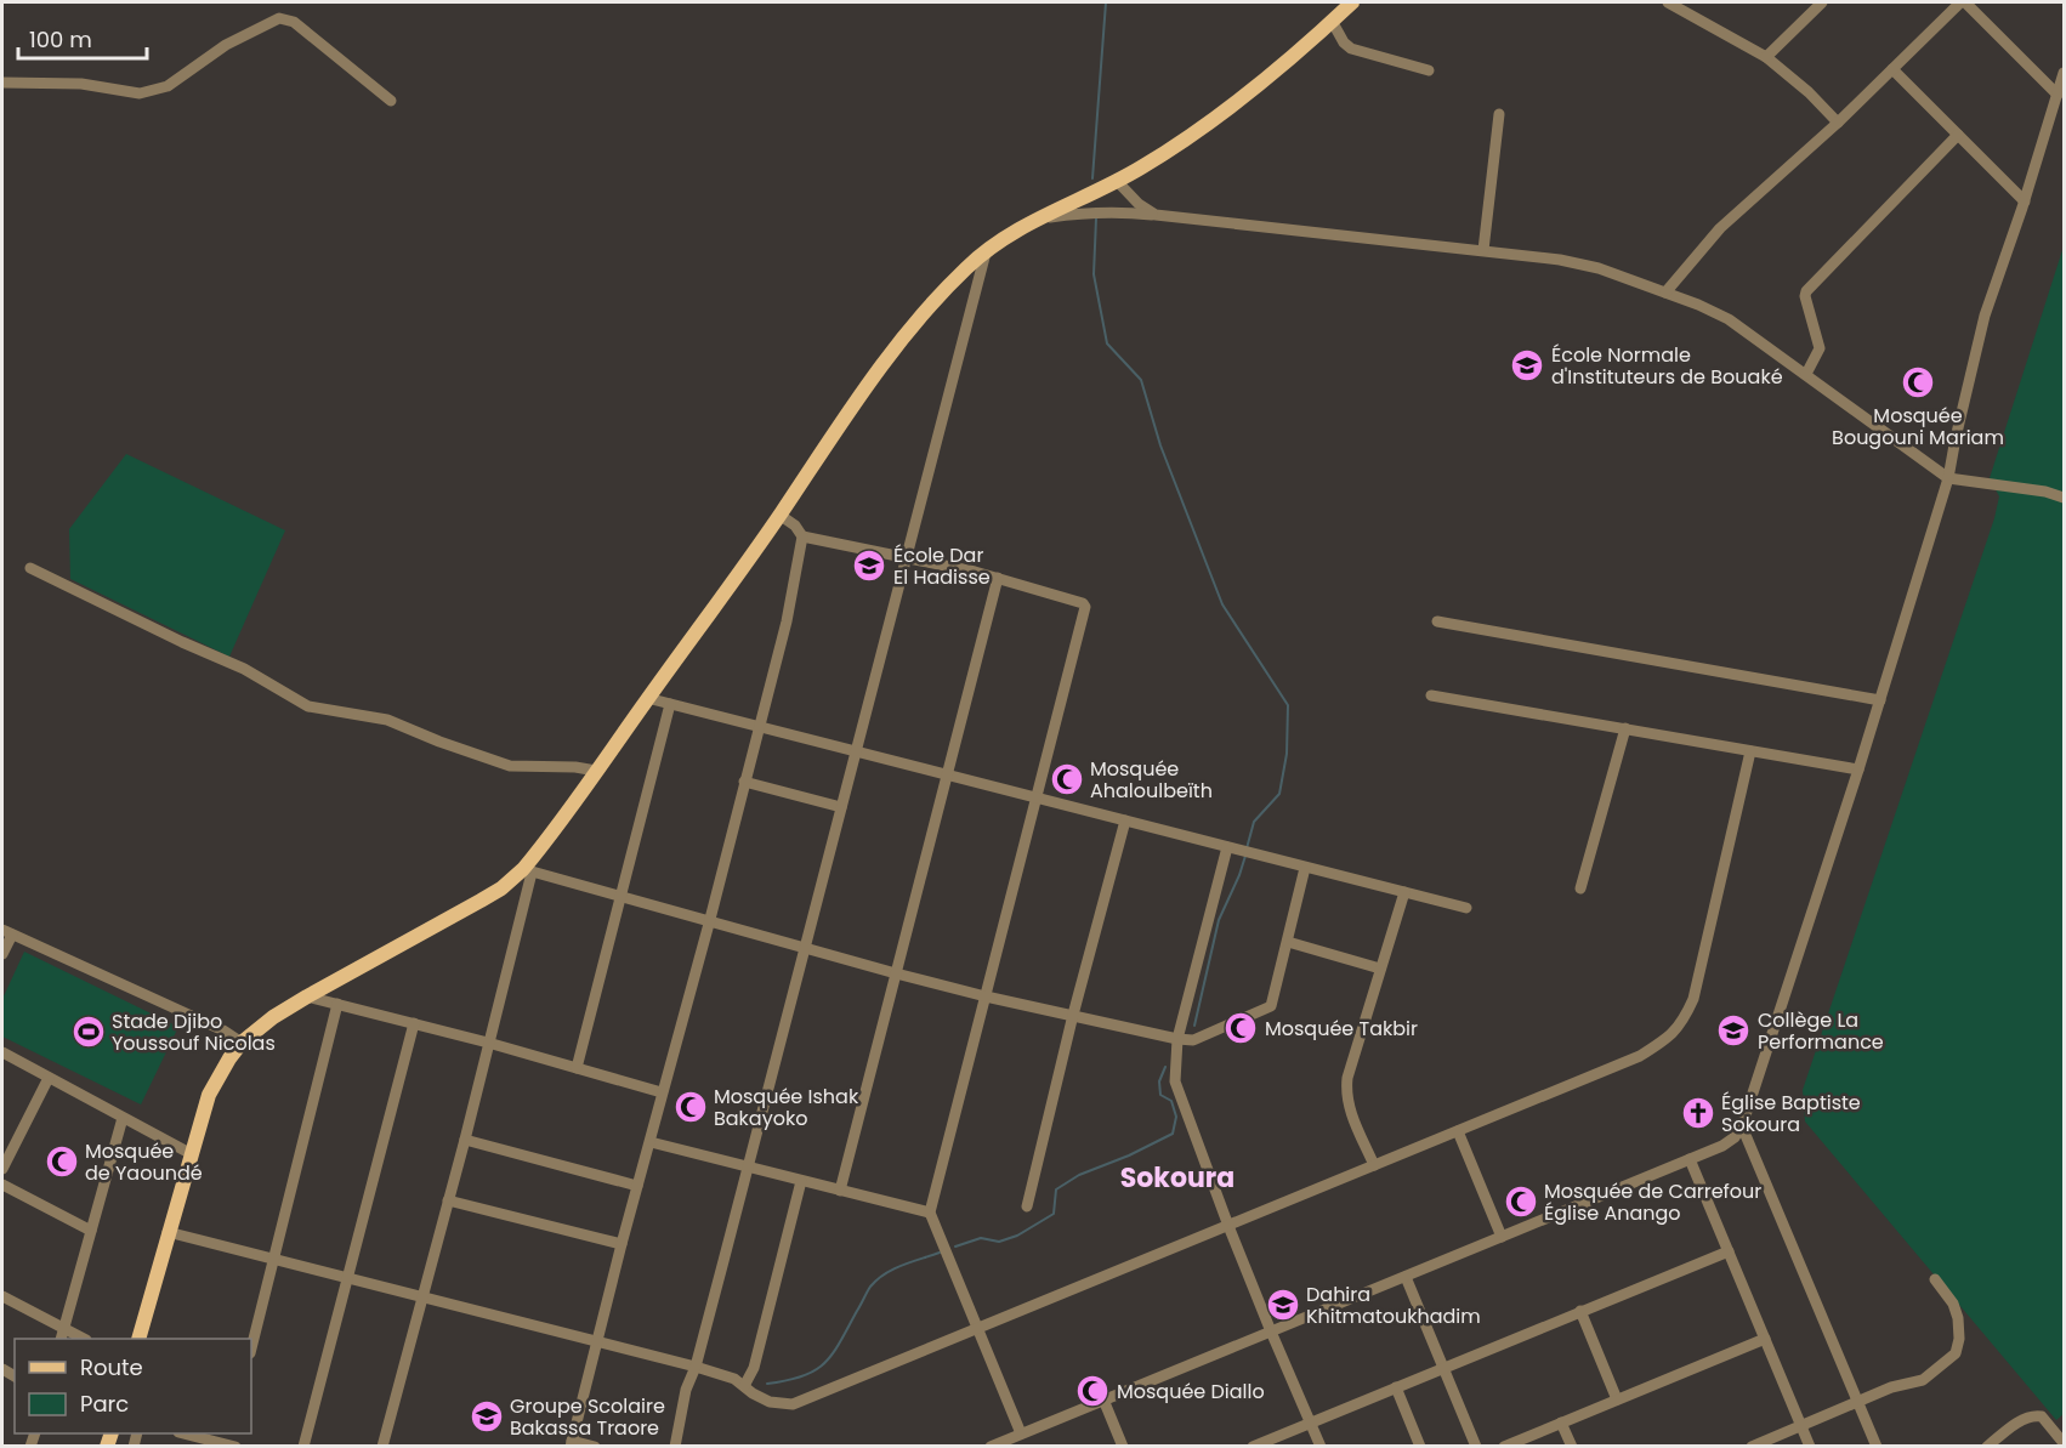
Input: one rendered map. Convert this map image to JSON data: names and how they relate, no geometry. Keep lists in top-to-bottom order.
{
  "districts": ["Sokoura"],
  "places": {
    "school or university": [
      "École Normale d'Instituteurs de Bouaké",
      "École Dar El Hadisse",
      "Collège La Performance",
      "Dahira Khitmatoukhadim",
      "Groupe Scolaire Bakassa Traore"
    ],
    "mosque": [
      "Mosquée Bougouni Mariam",
      "Mosquée Ahaloulbeïth",
      "Mosquée Takbir",
      "Mosquée Ishak Bakayoko",
      "Mosquée de Yaoundé",
      "Mosquée de Carrefour Église Anango",
      "Mosquée Diallo"
    ],
    "sports": ["Stade Djibo Youssouf Nicolas"],
    "church": ["Église Baptiste Sokoura"]
  },
  "legend": ["Route", "Parc"],
  "scale_bar": "100 m"
}
